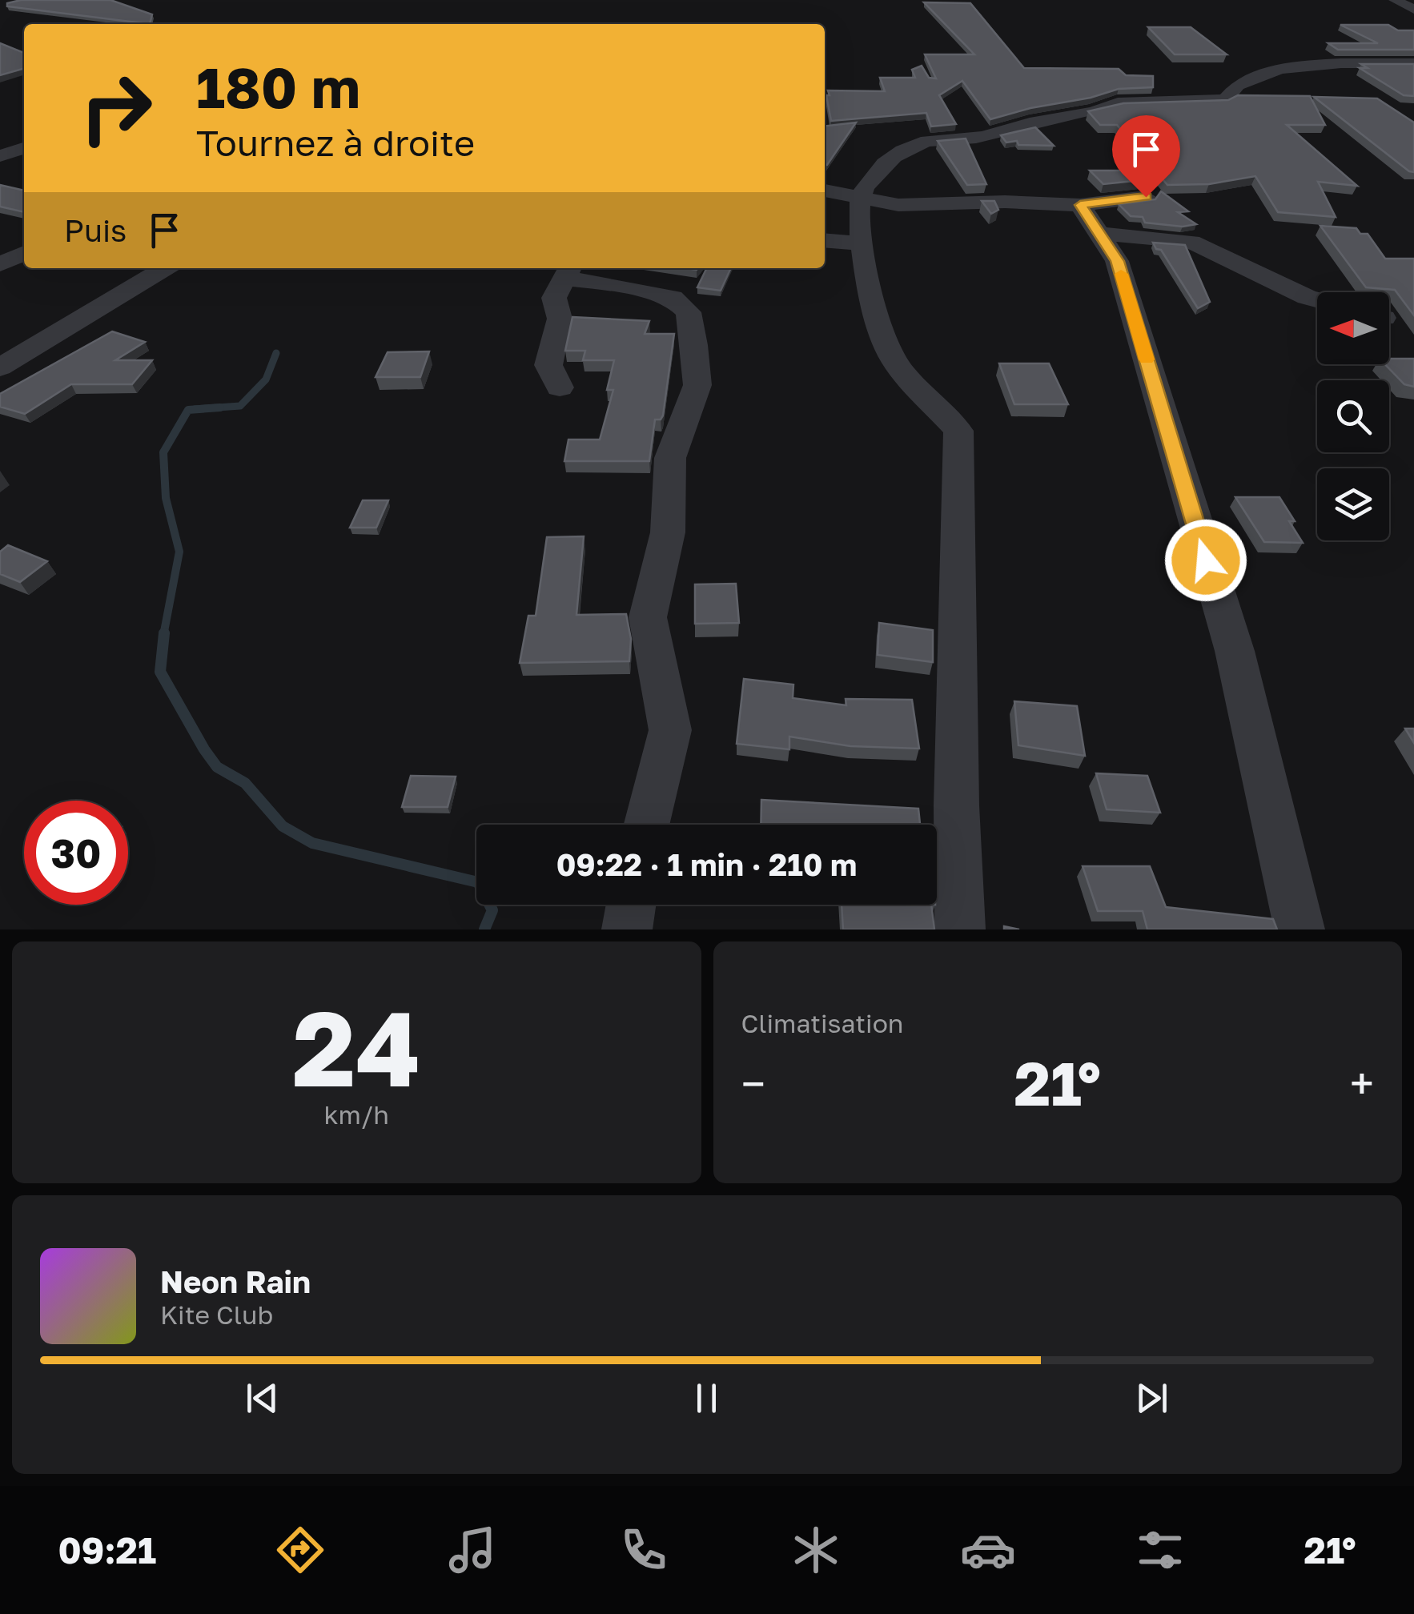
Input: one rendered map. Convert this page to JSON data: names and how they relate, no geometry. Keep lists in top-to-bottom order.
{
  "north": "left",
  "page": {
    "turn": ["180 m", "Tournez à droite"],
    "then": "Puis",
    "limit": "30",
    "trip": "09:22 · 1 min · 210 m",
    "tile": [
      ["24", "km/h"],
      "Climatisation"
    ],
    "heat": ["−", "21°", "+"],
    "song": ["Neon Rain", "Kite Club"],
    "tabs": ["09:21", "21°"]
  }
}
